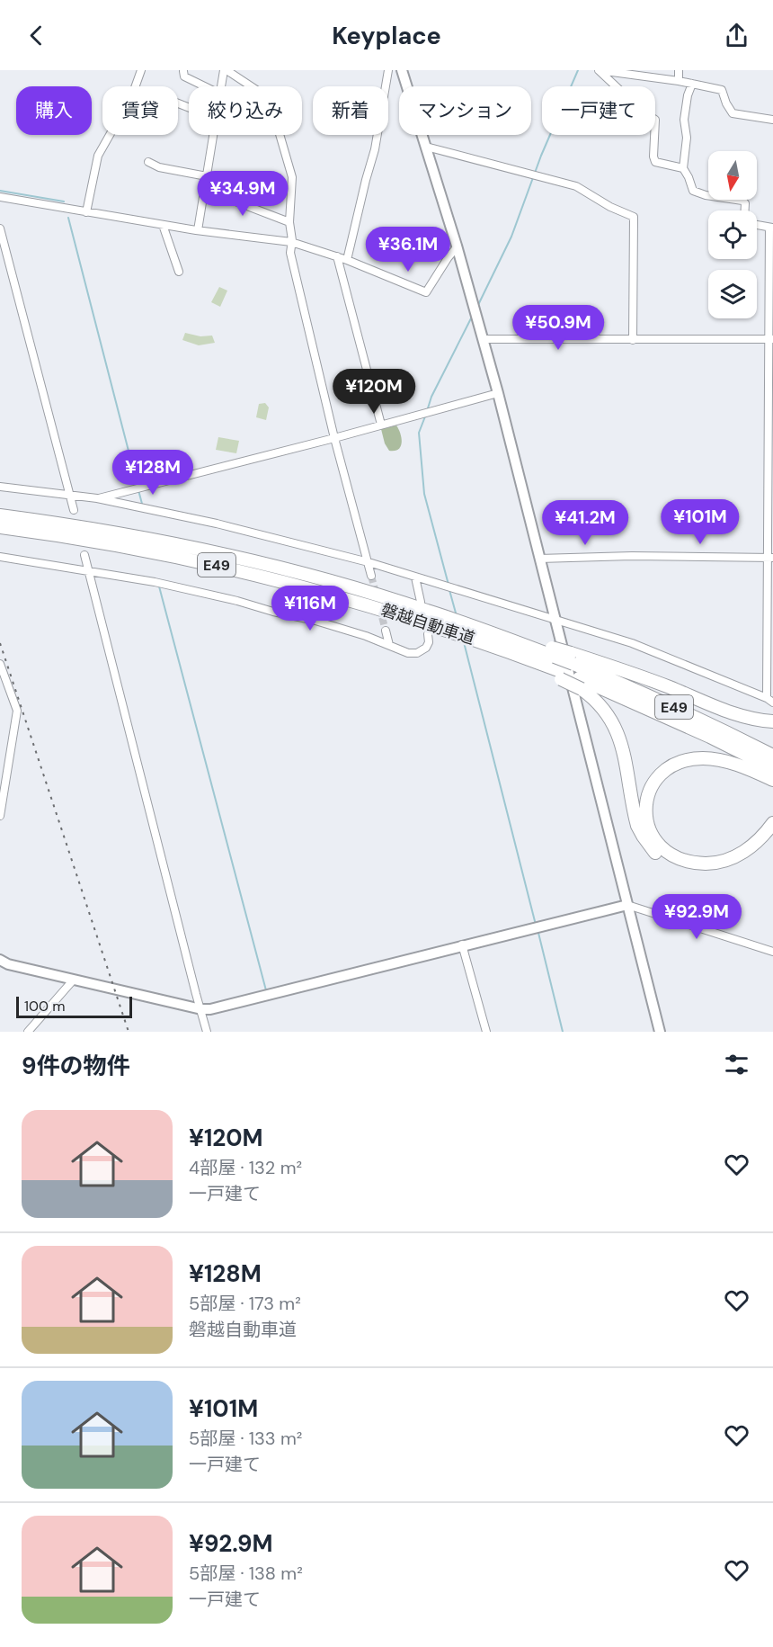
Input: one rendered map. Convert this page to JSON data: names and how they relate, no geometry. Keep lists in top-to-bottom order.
{
  "streets": {
    "highway": ["E49", "磐越自動車道"]
  },
  "scale_bar": "100 m",
  "north": "bottom",
  "page": {
    "header": "Keyplace",
    "chip": [
      "購入",
      "賃貸",
      "絞り込み",
      "新着",
      "マンション",
      "一戸建て"
    ],
    "price": [
      "¥34.9M",
      "¥36.1M",
      "¥50.9M",
      "¥120M",
      "¥128M",
      "¥101M",
      "¥41.2M",
      "¥116M",
      "¥92.9M"
    ],
    "scale": "100 m",
    "heading": "9件の物件",
    "list": [
      {
        "name": "¥120M",
        "note": "4部屋 · 132 m² · 一戸建て"
      },
      {
        "name": "¥128M",
        "note": "5部屋 · 173 m² · 磐越自動車道"
      },
      {
        "name": "¥101M",
        "note": "5部屋 · 133 m² · 一戸建て"
      },
      {
        "name": "¥92.9M",
        "note": "5部屋 · 138 m² · 一戸建て"
      }
    ]
  }
}
